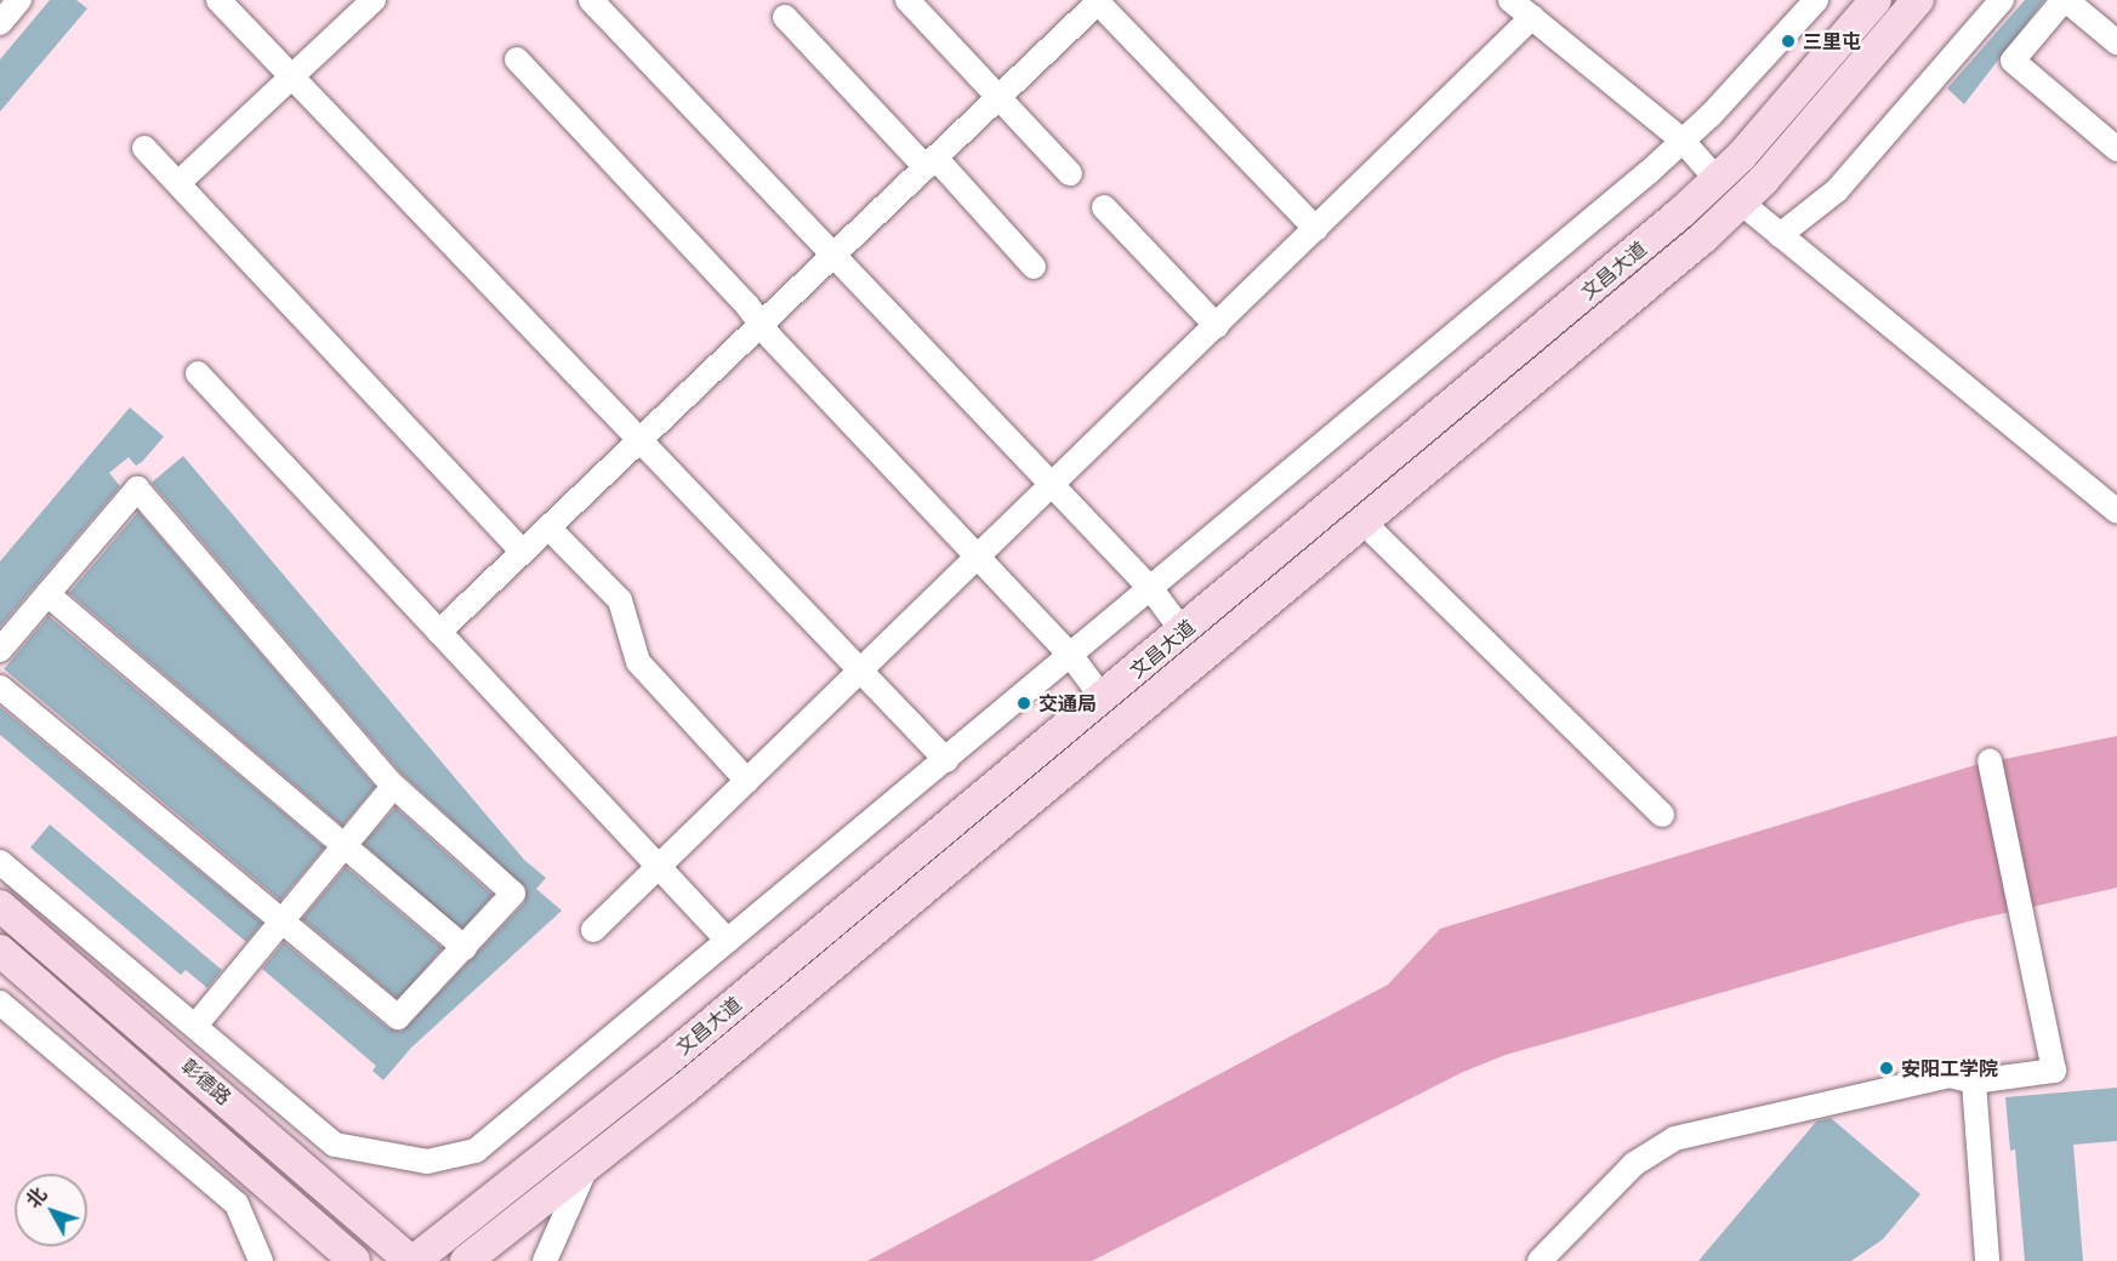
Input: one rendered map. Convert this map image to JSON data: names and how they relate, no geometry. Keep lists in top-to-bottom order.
{
  "streets": {
    "main road": ["文昌大道", "彰德路"]
  },
  "crossings": [
    ["文昌大道", "彰德路"]
  ],
  "places": ["三里屯", "交通局", "安阳工学院"],
  "north": "top left"
}
